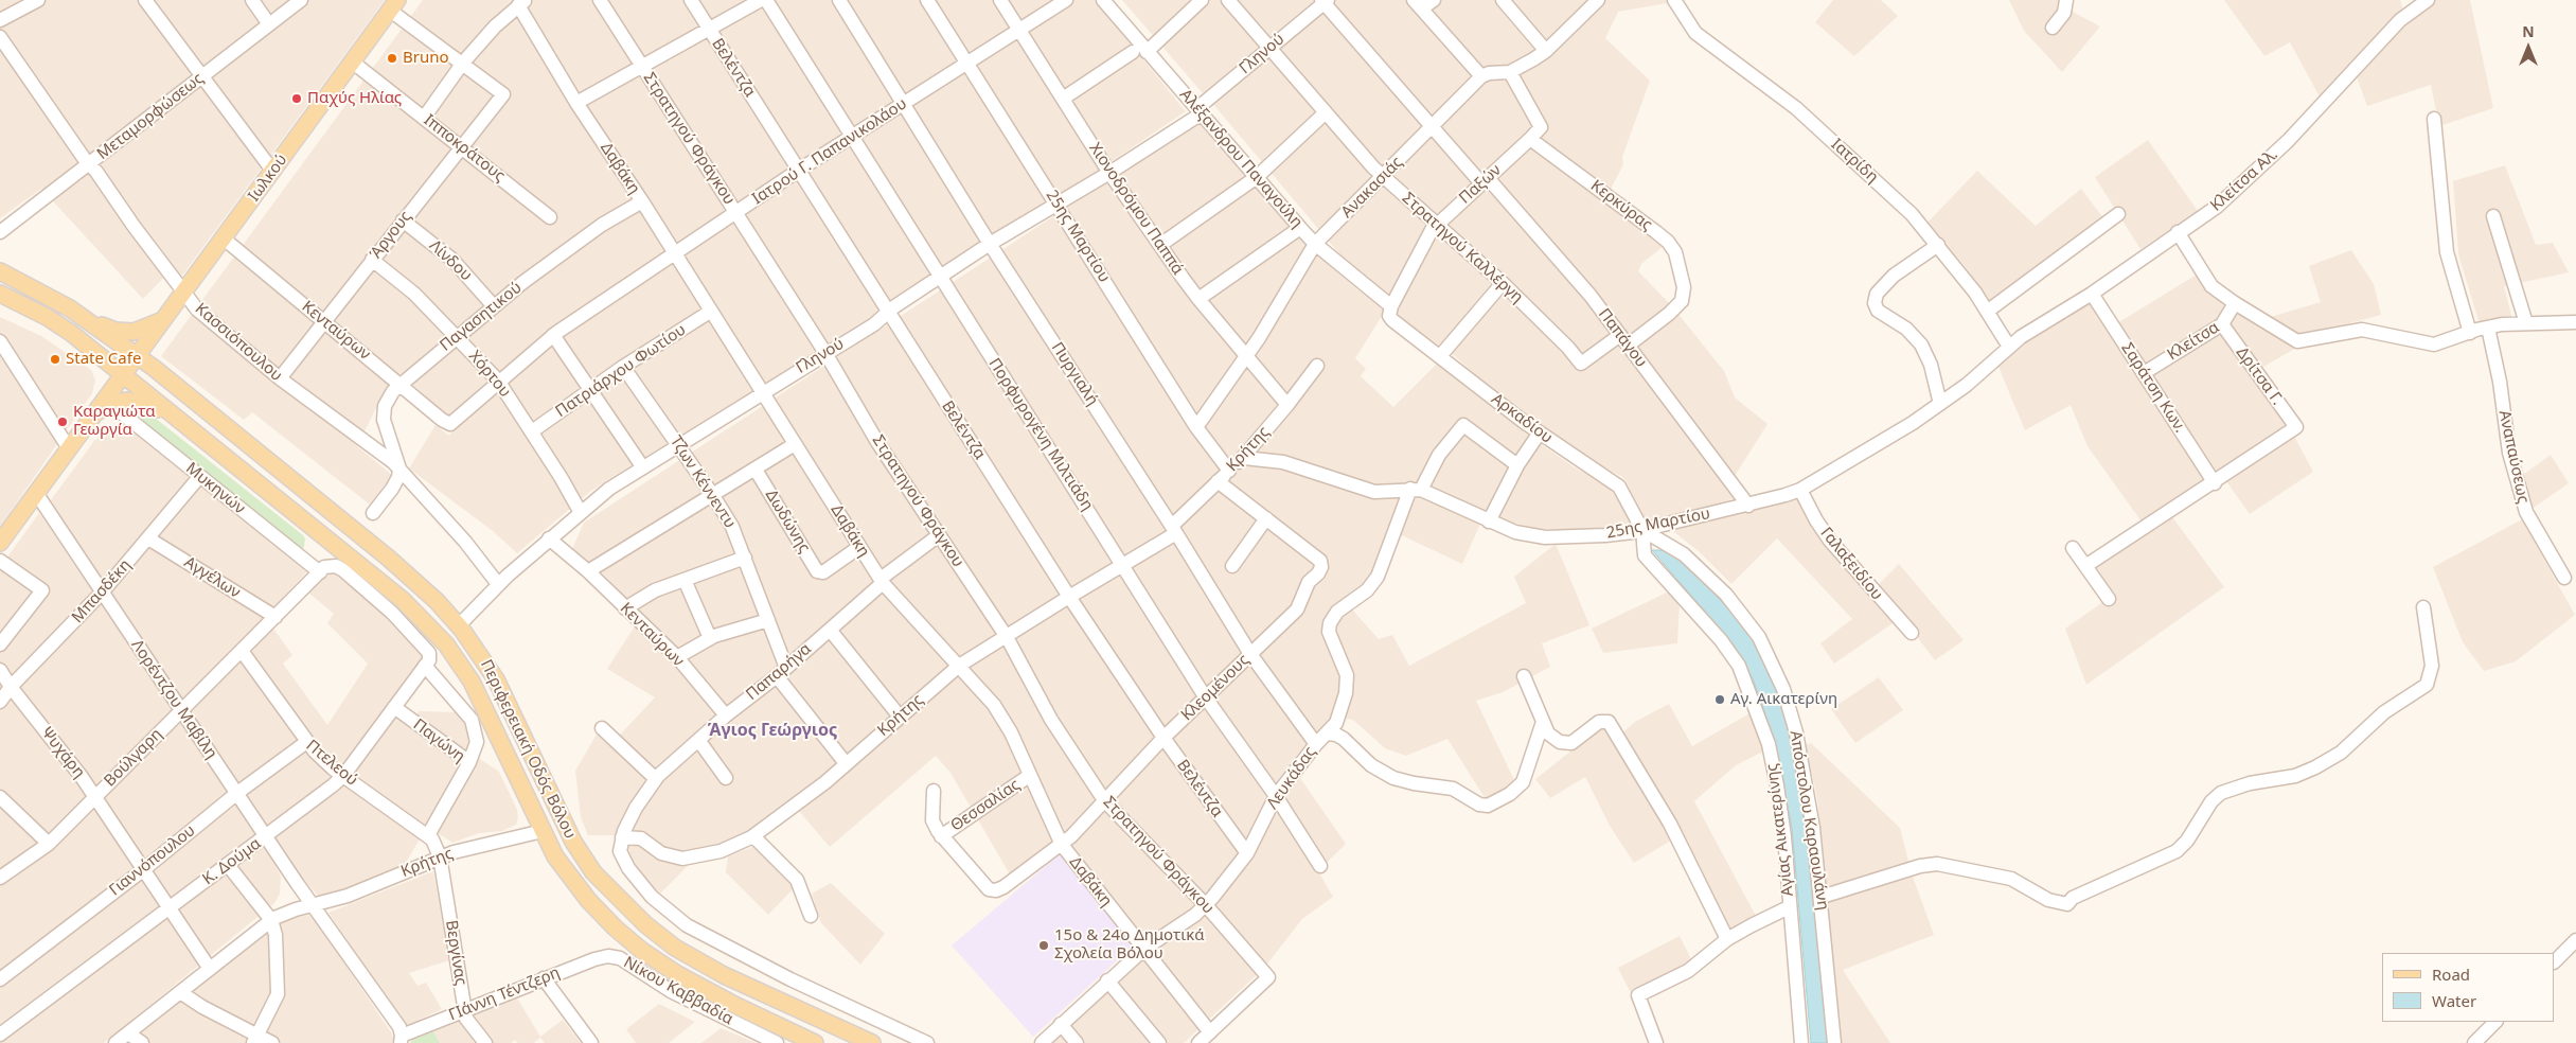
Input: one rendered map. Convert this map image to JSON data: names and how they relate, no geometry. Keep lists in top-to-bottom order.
{
  "streets": {
    "main road": ["Ιωλκού", "Περιφερειακή Οδός Βόλου"],
    "street": [
      "Γληνού",
      "Βελέντζα",
      "Μεταμορφώσεως",
      "Στρατηγού Φράγκου",
      "Ιπποκράτους",
      "Ιατρού Γ. Παπανικολάου",
      "Αλέξανδρου Παναγούλη",
      "Ιατρίδη",
      "Δαβάκη",
      "Κλείτσα Αλ.",
      "Παξών",
      "Ανακασιάς",
      "Κερκύρας",
      "Χιονοδρόμου Παππά",
      "Άργους",
      "25ης Μαρτίου",
      "Στρατηγού Καλλέργη",
      "Λίνδου",
      "Παγασητικού",
      "Κενταύρων",
      "Παπάγου",
      "Κλείτσα",
      "Κασσιόπουλου",
      "Πατριάρχου Φωτίου",
      "Χόρτου",
      "Πυργιαλή",
      "Δρίτσα Γ.",
      "Σαράτση Κων.",
      "Αρκαδίου",
      "Πορφυρογένη Μιλτιάδη",
      "Κρήτης",
      "Αναπαύσεως",
      "Τζων Κέννεντυ",
      "Μυκηνών",
      "Δωδώνης",
      "Γαλαξειδίου",
      "Αγγέλων",
      "Μπασδέκη",
      "Παπαρήγα",
      "Κλεομένους",
      "Λορέντζου Μαβίλη",
      "Παγώνη",
      "Ψυχάρη",
      "Βούλγαρη",
      "Πτελεού",
      "Λευκάδας",
      "Θεσσαλίας",
      "Απόστολου Καραουλάνη",
      "Αγίας Αικατερίνης",
      "Γιαννόπουλου",
      "Κ. Δούμα",
      "Βεργίνας",
      "Νίκου Καββαδία",
      "ΓΙάννη Τέντζερη"
    ]
  },
  "crossings": [
    ["Γληνού", "Βελέντζα"],
    ["Γληνού", "Στρατηγού Φράγκου"],
    ["Γληνού", "Αλέξανδρου Παναγούλη"],
    ["Γληνού", "Δαβάκη"],
    ["Γληνού", "Χιονοδρόμου Παππά"],
    ["Γληνού", "25ης Μαρτίου"],
    ["Γληνού", "Στρατηγού Καλλέργη"],
    ["Γληνού", "Κενταύρων"],
    ["Γληνού", "Παπάγου"],
    ["Γληνού", "Κασσιόπουλου"],
    ["Γληνού", "Χόρτου"],
    ["Γληνού", "Πυργιαλή"],
    ["Γληνού", "Πορφυρογένη Μιλτιάδη"],
    ["Γληνού", "Τζων Κέννεντυ"],
    ["Γληνού", "Περιφερειακή Οδός Βόλου"],
    ["Βελέντζα", "Ιατρού Γ. Παπανικολάου"],
    ["Βελέντζα", "Κρήτης"],
    ["Βελέντζα", "Κλεομένους"],
    ["Βελέντζα", "Λευκάδας"],
    ["Μεταμορφώσεως", "Κασσιόπουλου"],
    ["Στρατηγού Φράγκου", "Ιατρού Γ. Παπανικολάου"],
    ["Στρατηγού Φράγκου", "Δαβάκη"],
    ["Στρατηγού Φράγκου", "Κρήτης"],
    ["Στρατηγού Φράγκου", "Παπαρήγα"],
    ["Στρατηγού Φράγκου", "Κλεομένους"],
    ["Στρατηγού Φράγκου", "Λευκάδας"],
    ["Ιπποκράτους", "Ιωλκού"],
    ["Ιπποκράτους", "Άργους"],
    ["Ιατρού Γ. Παπανικολάου", "Δαβάκη"],
    ["Ιατρού Γ. Παπανικολάου", "Χιονοδρόμου Παππά"],
    ["Ιατρού Γ. Παπανικολάου", "25ης Μαρτίου"],
    ["Ιατρού Γ. Παπανικολάου", "Κενταύρων"],
    ["Ιατρού Γ. Παπανικολάου", "Χόρτου"],
    ["Ιατρού Γ. Παπανικολάου", "Πυργιαλή"],
    ["Ιατρού Γ. Παπανικολάου", "Πορφυρογένη Μιλτιάδη"],
    ["Αλέξανδρου Παναγούλη", "Παξών"],
    ["Αλέξανδρου Παναγούλη", "Ανακασιάς"],
    ["Αλέξανδρου Παναγούλη", "Αρκαδίου"],
    ["Ιατρίδη", "Κλείτσα Αλ."],
    ["Ιατρίδη", "25ης Μαρτίου"],
    ["Δαβάκη", "Παγασητικού"],
    ["Δαβάκη", "Πατριάρχου Φωτίου"],
    ["Δαβάκη", "Κρήτης"],
    ["Δαβάκη", "Δωδώνης"],
    ["Δαβάκη", "Παπαρήγα"],
    ["Δαβάκη", "Κλεομένους"],
    ["Δαβάκη", "Λευκάδας"],
    ["Δαβάκη", "Θεσσαλίας"],
    ["Ιωλκού", "Κενταύρων"],
    ["Ιωλκού", "Κασσιόπουλου"],
    ["Ιωλκού", "Λορέντζου Μαβίλη"],
    ["Ιωλκού", "Περιφερειακή Οδός Βόλου"],
    ["Κλείτσα Αλ.", "25ης Μαρτίου"],
    ["Κλείτσα Αλ.", "Σαράτση Κων."],
    ["Παξών", "Κερκύρας"],
    ["Παξών", "Στρατηγού Καλλέργη"],
    ["Παξών", "Παπάγου"],
    ["Παξών", "Αρκαδίου"],
    ["Ανακασιάς", "Χιονοδρόμου Παππά"],
    ["Ανακασιάς", "25ης Μαρτίου"],
    ["Ανακασιάς", "Στρατηγού Καλλέργη"],
    ["Ανακασιάς", "Παπάγου"],
    ["Κερκύρας", "Στρατηγού Καλλέργη"],
    ["Κερκύρας", "Παπάγου"],
    ["Χιονοδρόμου Παππά", "Κρήτης"],
    ["Άργους", "Λίνδου"],
    ["Άργους", "Κενταύρων"],
    ["Άργους", "Κασσιόπουλου"],
    ["Άργους", "Χόρτου"],
    ["25ης Μαρτίου", "Παπάγου"],
    ["25ης Μαρτίου", "Αρκαδίου"],
    ["25ης Μαρτίου", "Κρήτης"],
    ["25ης Μαρτίου", "Γαλαξειδίου"],
    ["25ης Μαρτίου", "Λευκάδας"],
    ["25ης Μαρτίου", "Απόστολου Καραουλάνη"],
    ["25ης Μαρτίου", "Αγίας Αικατερίνης"],
    ["Στρατηγού Καλλέργη", "Παπάγου"],
    ["Λίνδου", "Παγασητικού"],
    ["Παγασητικού", "Κενταύρων"],
    ["Παγασητικού", "Κασσιόπουλου"],
    ["Παγασητικού", "Χόρτου"],
    ["Κενταύρων", "Παπαρήγα"],
    ["Κλείτσα", "Δρίτσα Γ."],
    ["Κλείτσα", "Σαράτση Κων."],
    ["Πατριάρχου Φωτίου", "Χόρτου"],
    ["Πατριάρχου Φωτίου", "Τζων Κέννεντυ"],
    ["Πυργιαλή", "Κρήτης"],
    ["Πυργιαλή", "Κλεομένους"],
    ["Πυργιαλή", "Λευκάδας"],
    ["Δρίτσα Γ.", "Σαράτση Κων."],
    ["Αρκαδίου", "Απόστολου Καραουλάνη"],
    ["Αρκαδίου", "Αγίας Αικατερίνης"],
    ["Πορφυρογένη Μιλτιάδη", "Κρήτης"],
    ["Πορφυρογένη Μιλτιάδη", "Κλεομένους"],
    ["Πορφυρογένη Μιλτιάδη", "Λευκάδας"],
    ["Κρήτης", "Τζων Κέννεντυ"],
    ["Κρήτης", "Παπαρήγα"],
    ["Κρήτης", "Κλεομένους"],
    ["Κρήτης", "Λορέντζου Μαβίλη"],
    ["Κρήτης", "Περιφερειακή Οδός Βόλου"],
    ["Κρήτης", "Ψυχάρη"],
    ["Κρήτης", "Πτελεού"],
    ["Κρήτης", "Βεργίνας"],
    ["Τζων Κέννεντυ", "Παπαρήγα"],
    ["Μυκηνών", "Μπασδέκη"],
    ["Μυκηνών", "Παγώνη"],
    ["Μυκηνών", "Βούλγαρη"],
    ["Μυκηνών", "Κ. Δούμα"],
    ["Αγγέλων", "Μπασδέκη"],
    ["Αγγέλων", "Βούλγαρη"],
    ["Μπασδέκη", "Λορέντζου Μαβίλη"],
    ["Μπασδέκη", "Ψυχάρη"],
    ["Κλεομένους", "Θεσσαλίας"],
    ["Λορέντζου Μαβίλη", "Βούλγαρη"],
    ["Λορέντζου Μαβίλη", "Γιαννόπουλου"],
    ["Λορέντζου Μαβίλη", "Κ. Δούμα"],
    ["Λορέντζου Μαβίλη", "ΓΙάννη Τέντζερη"],
    ["Παγώνη", "Πτελεού"],
    ["Παγώνη", "Κ. Δούμα"],
    ["Ψυχάρη", "Βούλγαρη"],
    ["Ψυχάρη", "Γιαννόπουλου"],
    ["Ψυχάρη", "Κ. Δούμα"],
    ["Βούλγαρη", "Πτελεού"],
    ["Πτελεού", "Γιαννόπουλου"],
    ["Πτελεού", "Κ. Δούμα"],
    ["Πτελεού", "Βεργίνας"],
    ["Απόστολου Καραουλάνη", "Αγίας Αικατερίνης"],
    ["Βεργίνας", "ΓΙάννη Τέντζερη"],
    ["Νίκου Καββαδία", "ΓΙάννη Τέντζερη"]
  ],
  "districts": ["Άγιος Γεώργιος"],
  "places": [
    "Bruno",
    "Παχύς Ηλίας",
    "State Cafe",
    "Καραγιώτα Γεωργία",
    "Αγ. Αικατερίνη",
    "15ο & 24ο Δημοτικά Σχολεία Βόλου"
  ],
  "legend": ["Road", "Water"],
  "north": "top"
}
